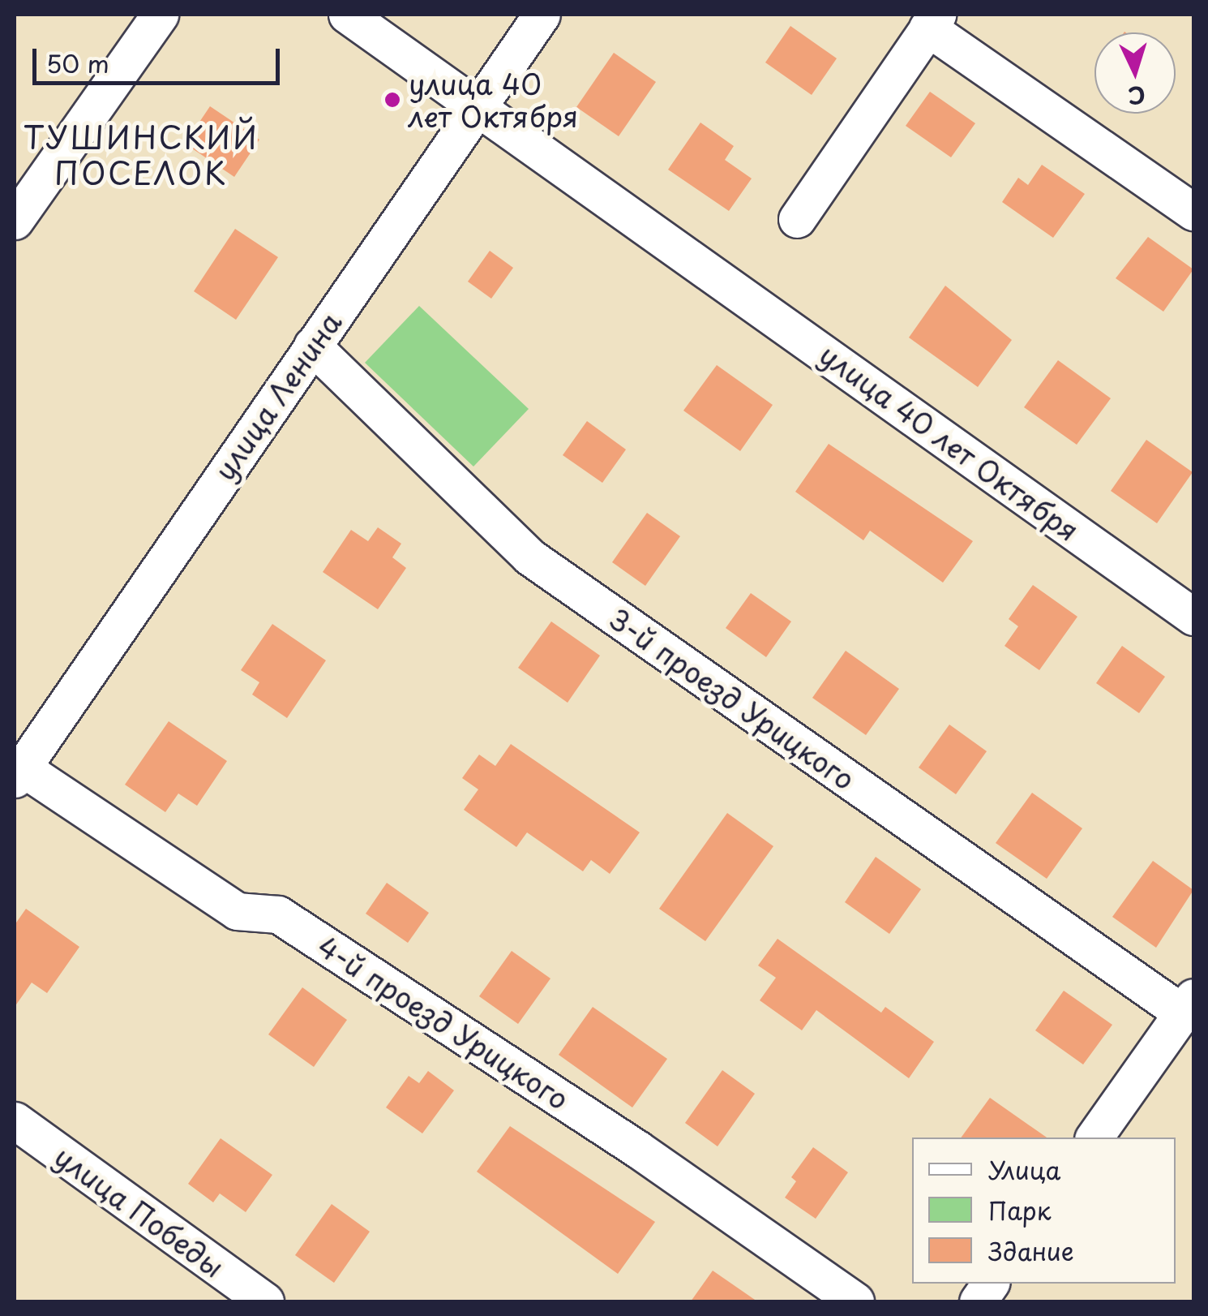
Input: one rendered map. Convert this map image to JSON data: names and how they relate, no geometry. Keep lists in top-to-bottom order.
{
  "streets": {
    "street": [
      "улица Ленина",
      "улица 40 лет Октября",
      "3-й проезд Урицкого",
      "4-й проезд Урицкого",
      "улица Победы"
    ]
  },
  "crossings": [
    ["улица Ленина", "улица 40 лет Октября"],
    ["улица Ленина", "3-й проезд Урицкого"],
    ["улица Ленина", "4-й проезд Урицкого"]
  ],
  "districts": ["ТУШИНСКИЙ ПОСЕЛОК"],
  "places": ["улица 40 лет Октября"],
  "legend": ["Улица", "Парк", "Здание"],
  "scale_bar": "50 m",
  "north": "bottom"
}
